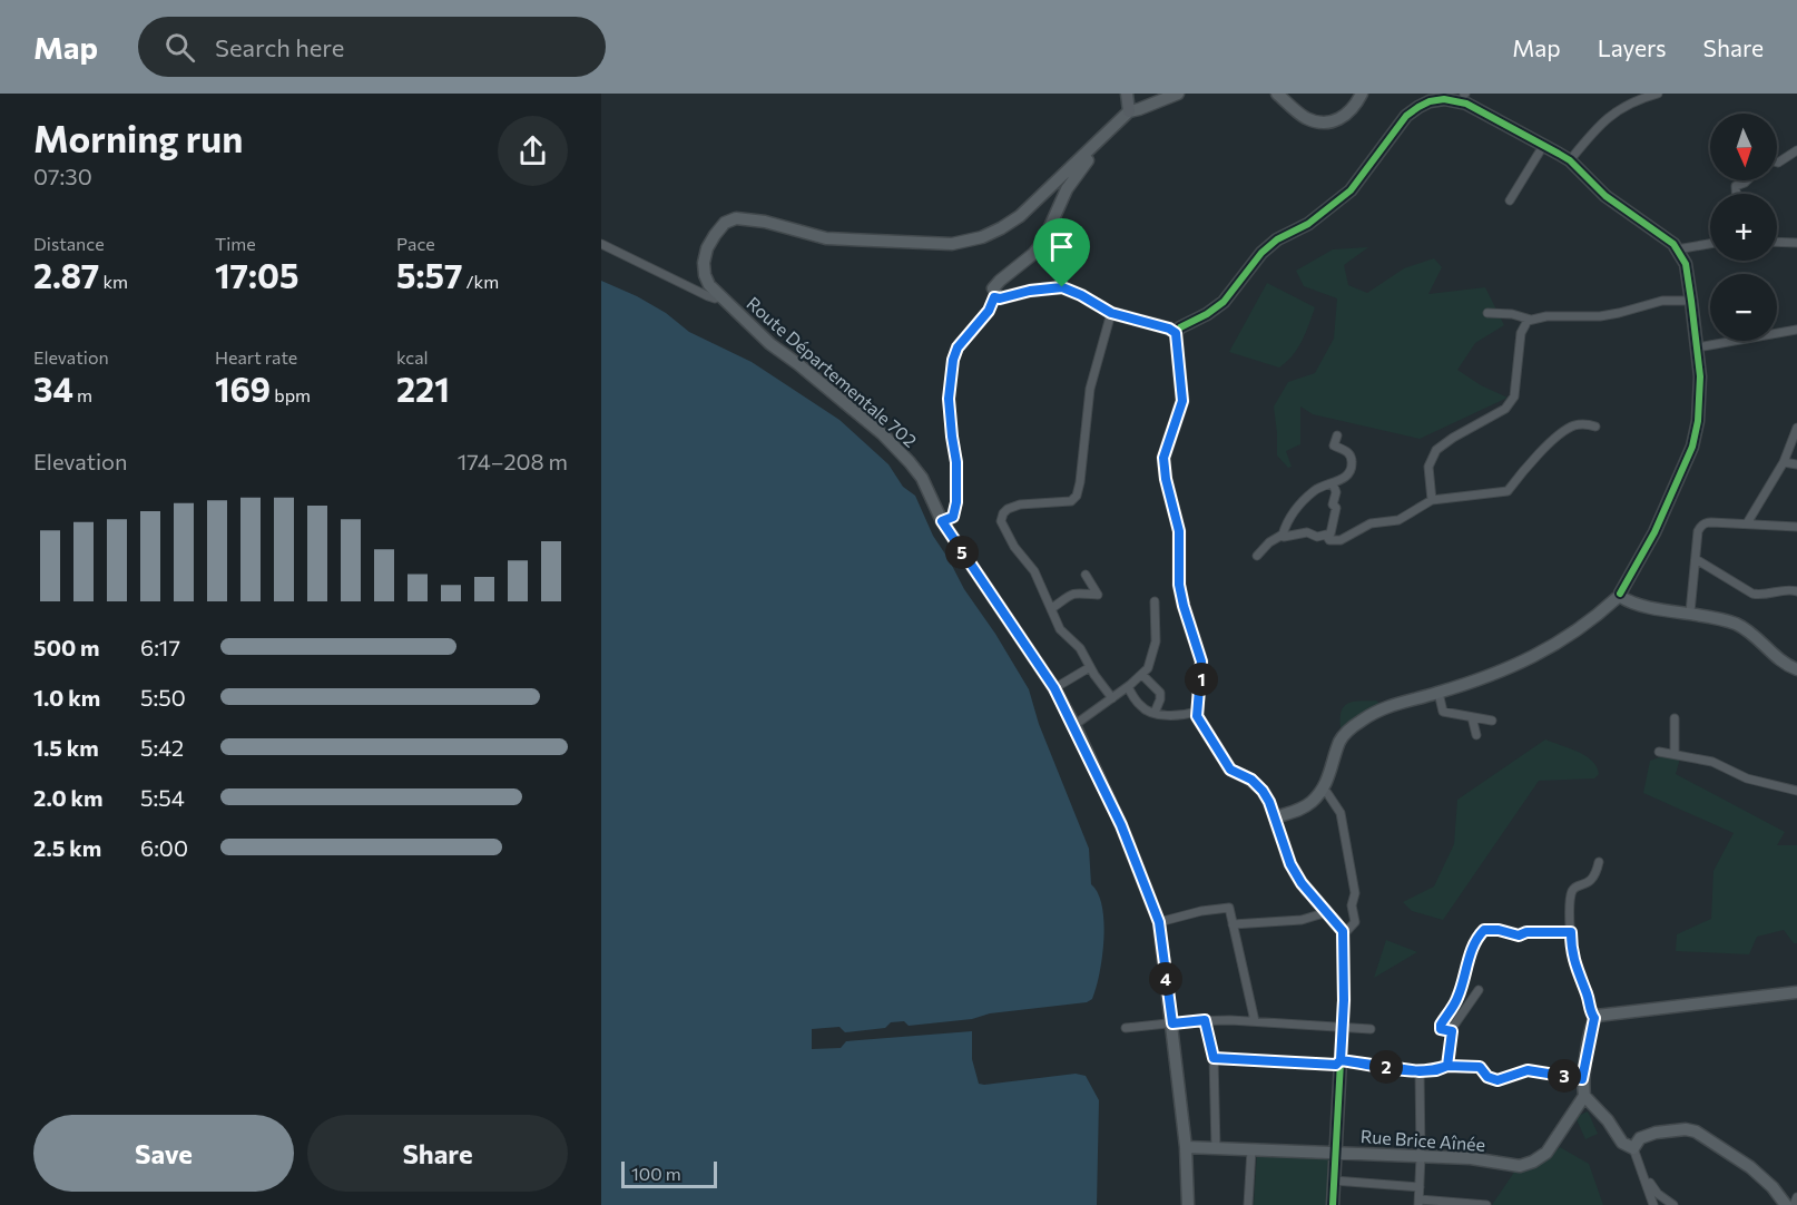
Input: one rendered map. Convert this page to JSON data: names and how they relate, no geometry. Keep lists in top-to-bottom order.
{
  "streets": {
    "street": ["Route Départementale 702", "Rue Brice Aînée"]
  },
  "crossings": [
    ["Route Départementale 702", "Rue Brice Aînée"]
  ],
  "scale_bar": "100 m",
  "north": "bottom",
  "page": {
    "header": "Map",
    "search": "Search here",
    "nav": ["Map", "Layers", "Share"],
    "heading": ["Morning run", "07:30"],
    "map_buttons": ["+", "−"],
    "stats": [
      ["Distance", "2.87 km"],
      ["Time", "17:05"],
      ["Pace", "5:57 /km"],
      ["Elevation", "34 m"],
      ["Heart rate", "169 bpm"],
      ["kcal", "221"]
    ],
    "chart": ["Elevation", "174–208 m"],
    "pins": [
      "5",
      "1",
      "4",
      "2",
      "3"
    ],
    "list": [
      {
        "name": "500 m",
        "note": "6:17"
      },
      {
        "name": "1.0 km",
        "note": "5:50"
      },
      {
        "name": "1.5 km",
        "note": "5:42"
      },
      {
        "name": "2.0 km",
        "note": "5:54"
      },
      {
        "name": "2.5 km",
        "note": "6:00"
      }
    ],
    "buttons": ["Save", "Share"],
    "scale": "100 m"
  }
}
